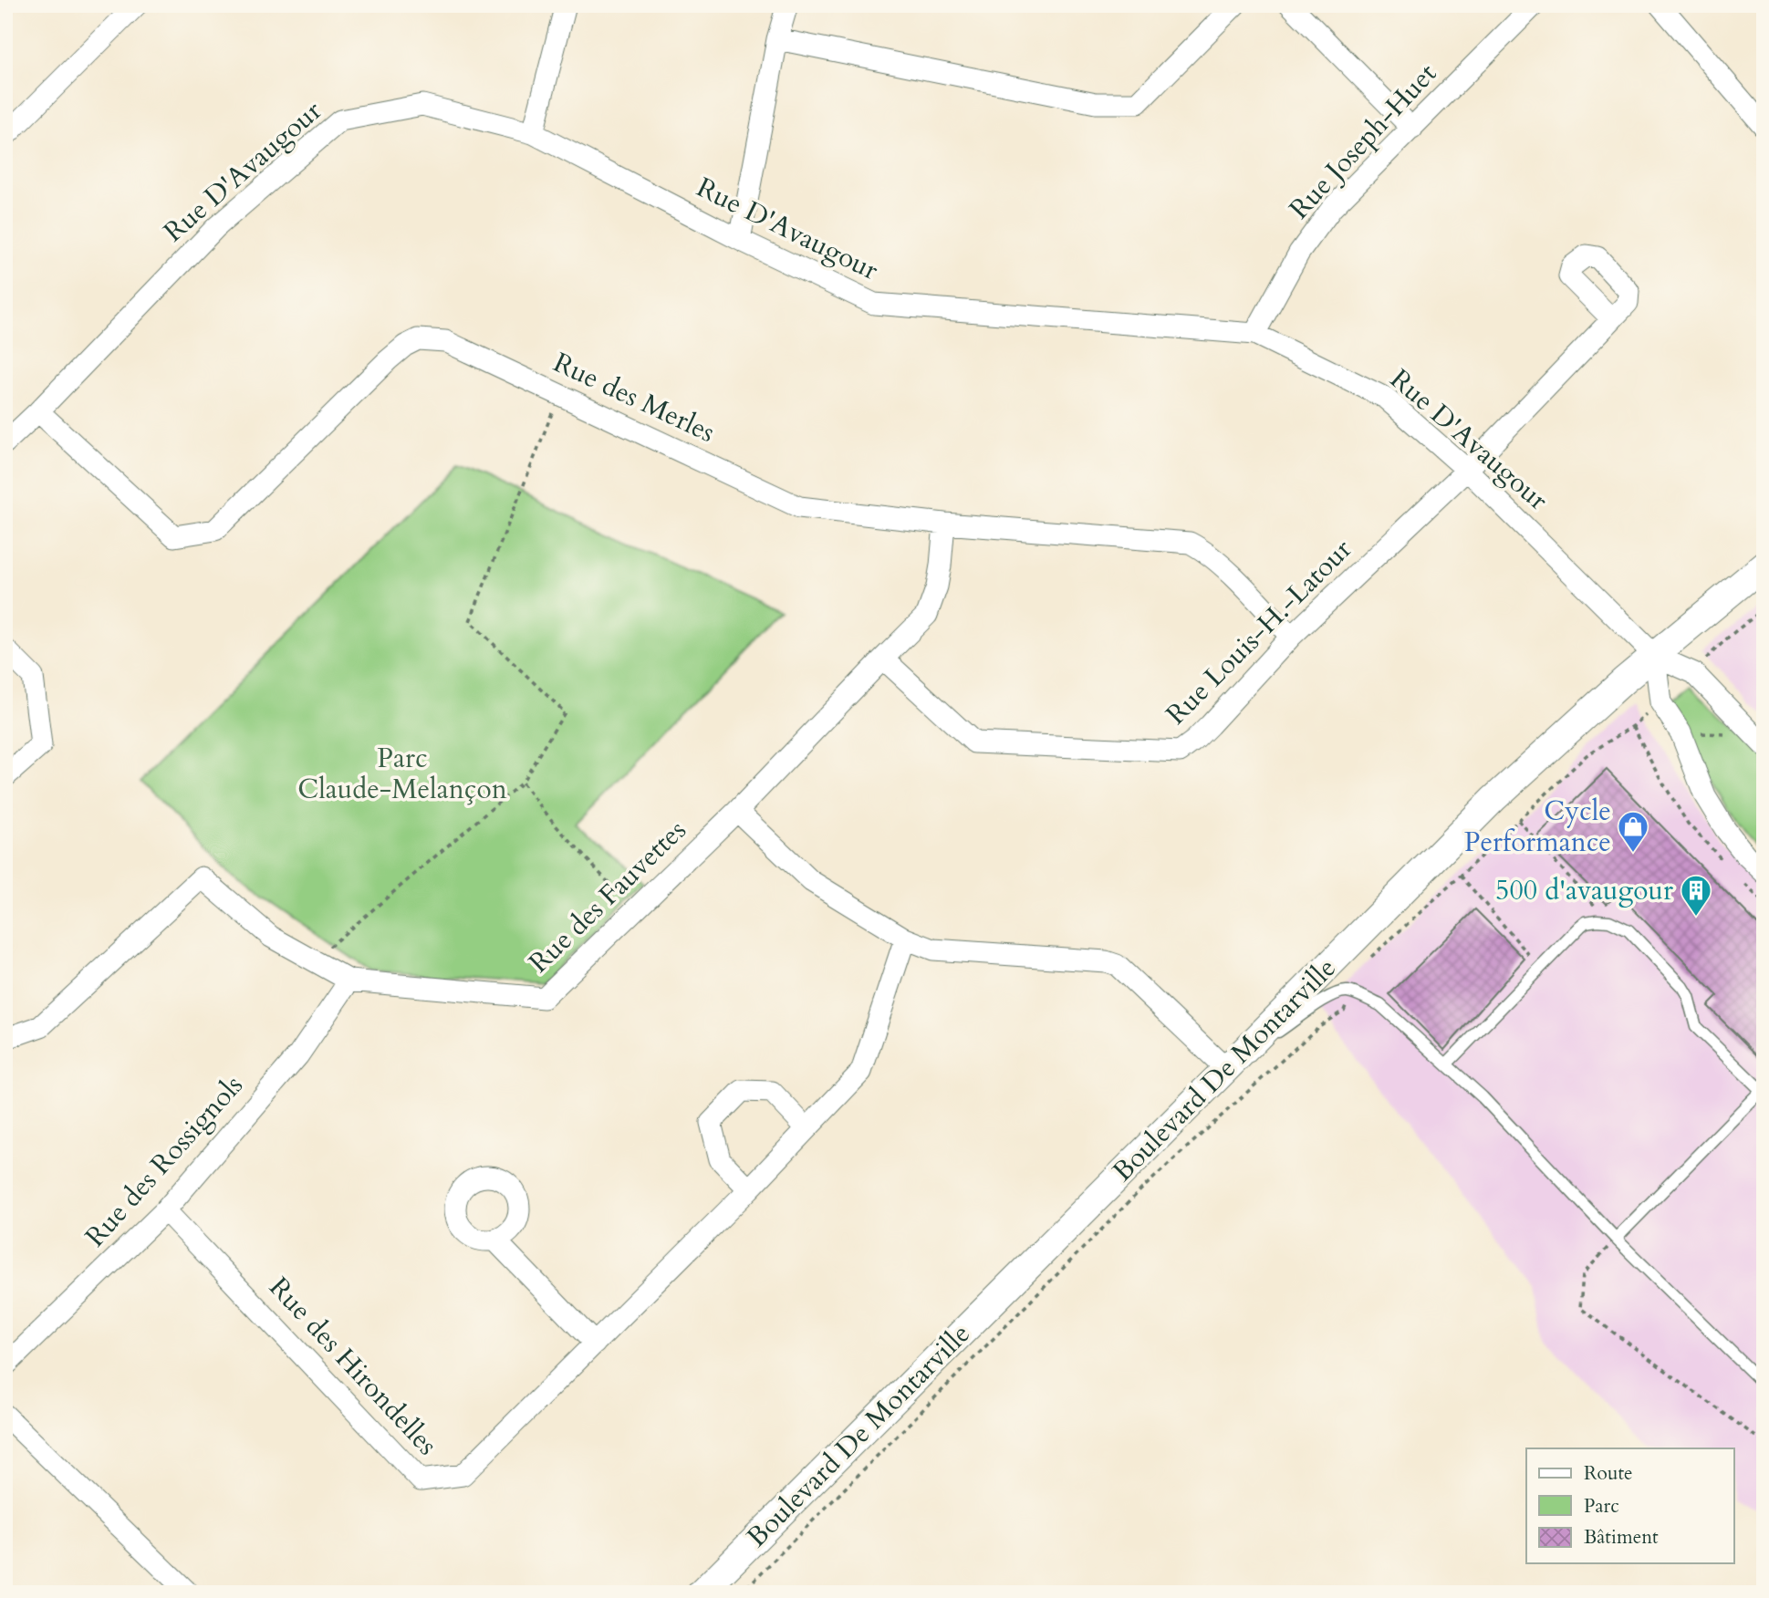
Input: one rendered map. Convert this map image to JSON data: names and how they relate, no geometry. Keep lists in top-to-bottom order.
{
  "streets": {
    "street": [
      "Rue Joseph-Huet",
      "Rue D'Avaugour",
      "Rue des Merles",
      "Rue Louis-H.-Latour",
      "Rue des Fauvettes",
      "Boulevard De Montarville",
      "Rue des Rossignols",
      "Rue des Hirondelles"
    ]
  },
  "crossings": [
    ["Rue Joseph-Huet", "Rue D'Avaugour"],
    ["Rue D'Avaugour", "Rue des Merles"],
    ["Rue D'Avaugour", "Rue Louis-H.-Latour"],
    ["Rue D'Avaugour", "Boulevard De Montarville"],
    ["Rue des Merles", "Rue Louis-H.-Latour"],
    ["Rue des Merles", "Rue des Fauvettes"],
    ["Rue Louis-H.-Latour", "Rue des Fauvettes"],
    ["Rue des Fauvettes", "Rue des Rossignols"],
    ["Rue des Rossignols", "Rue des Hirondelles"]
  ],
  "parks": ["Parc Claude-Melançon"],
  "places": {
    "shop": ["Cycle Performance"],
    "building": ["500 d'avaugour"]
  },
  "legend": ["Route", "Parc", "Bâtiment"]
}
